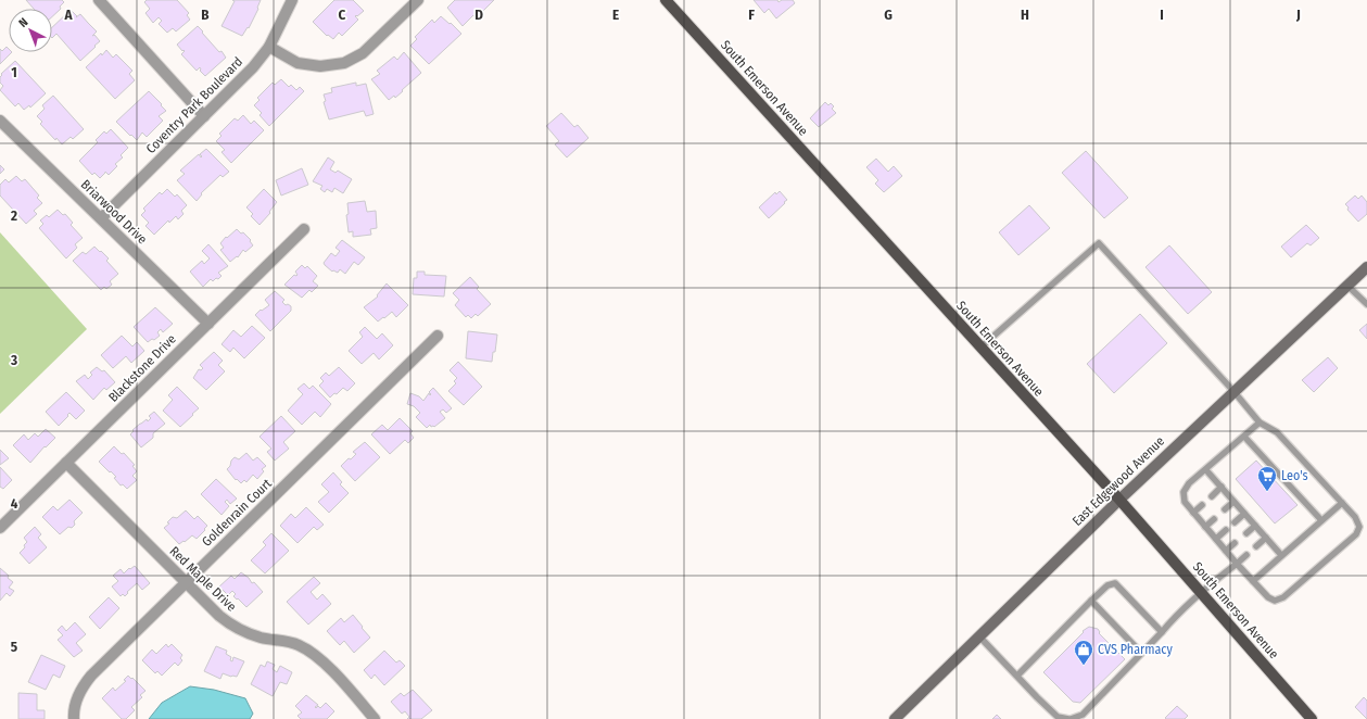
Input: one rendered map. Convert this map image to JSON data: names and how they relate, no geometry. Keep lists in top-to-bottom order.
{
  "streets": {
    "main road": ["South Emerson Avenue", "East Edgewood Avenue"],
    "street": [
      "Coventry Park Boulevard",
      "Briarwood Drive",
      "Blackstone Drive",
      "Goldenrain Court",
      "Red Maple Drive"
    ]
  },
  "crossings": [
    ["South Emerson Avenue", "East Edgewood Avenue"],
    ["Coventry Park Boulevard", "Briarwood Drive"],
    ["Briarwood Drive", "Blackstone Drive"],
    ["Blackstone Drive", "Red Maple Drive"],
    ["Goldenrain Court", "Red Maple Drive"]
  ],
  "places": {
    "supermarket": ["Leo's"],
    "shop": ["CVS Pharmacy"]
  },
  "north": "top left",
  "grid": {
    "columns": [
      "A",
      "B",
      "C",
      "D",
      "E",
      "F",
      "G",
      "H",
      "I",
      "J"
    ],
    "rows": [
      "1",
      "2",
      "3",
      "4",
      "5"
    ]
  }
}
